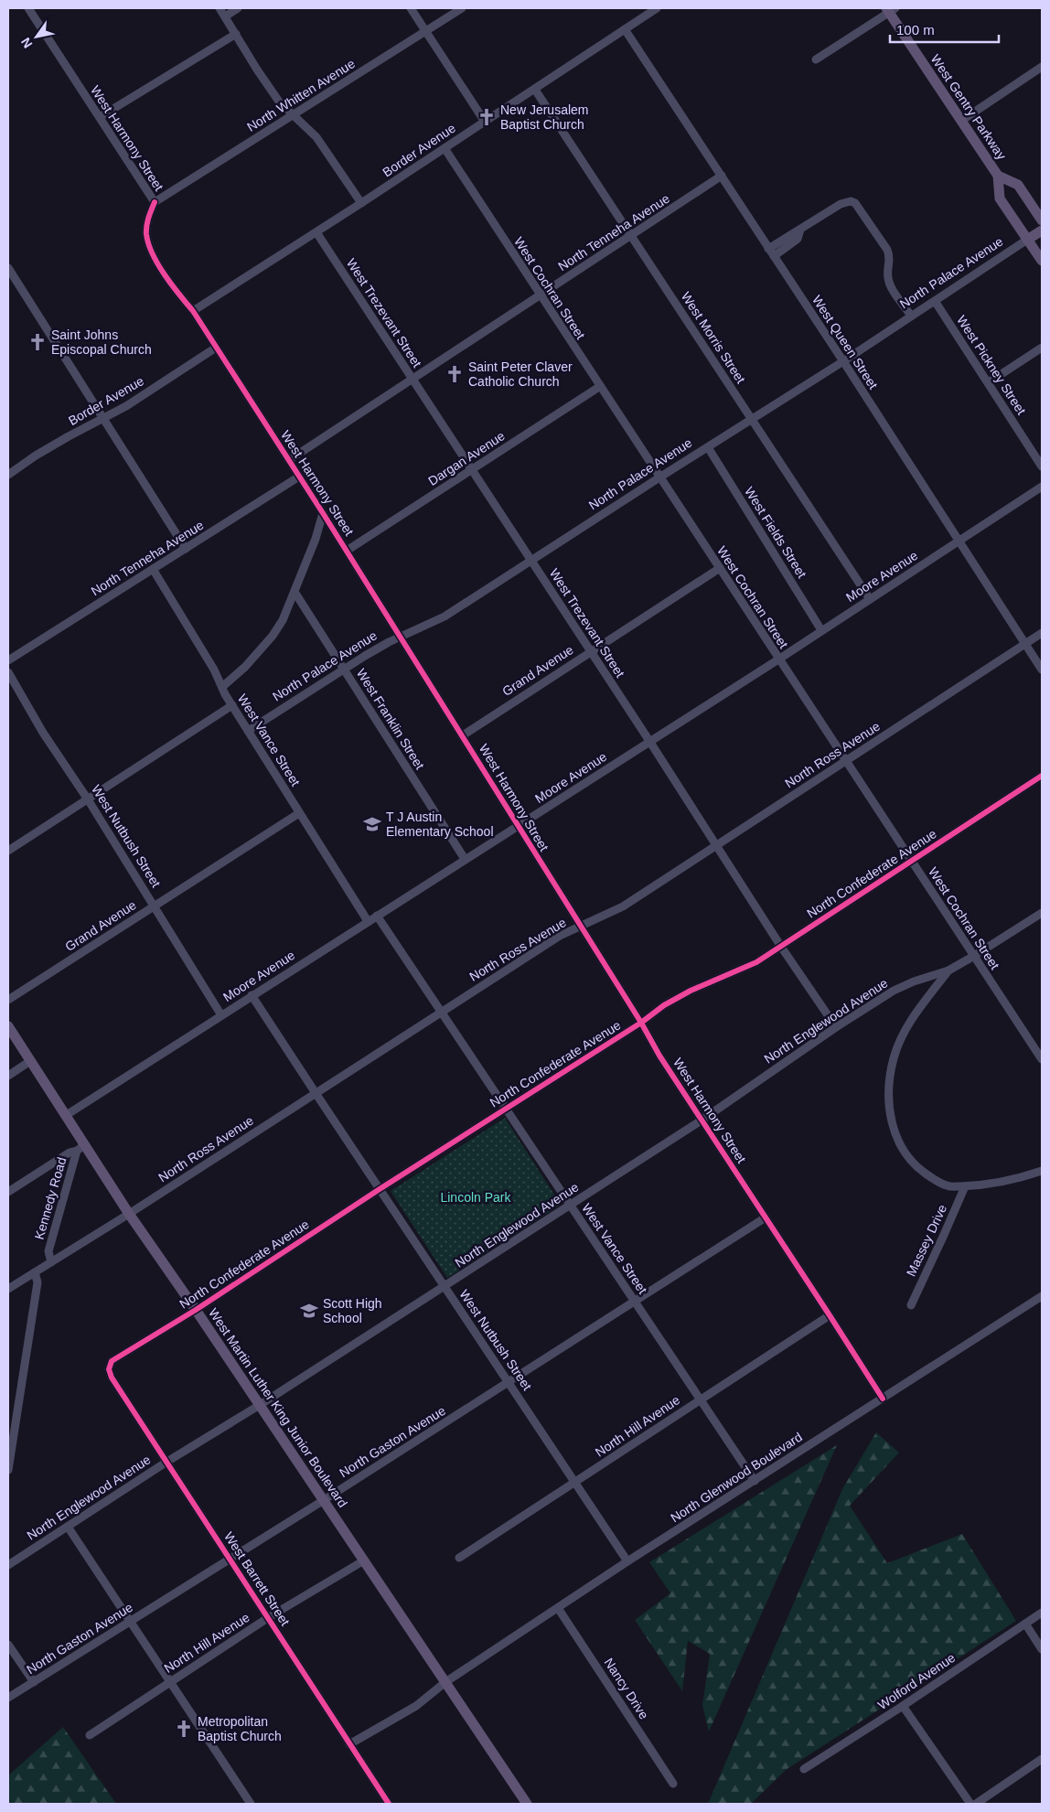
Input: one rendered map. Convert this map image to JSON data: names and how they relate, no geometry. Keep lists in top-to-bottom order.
{
  "streets": {
    "main road": ["West Gentry Parkway", "North Palace Avenue", "West Martin Luther King Junior Boulevard"],
    "street": [
      "North Whitten Avenue",
      "West Harmony Street",
      "Border Avenue",
      "North Tenneha Avenue",
      "West Cochran Street",
      "West Trezevant Street",
      "West Morris Street",
      "West Queen Street",
      "West Pickney Street",
      "Dargan Avenue",
      "West Fields Street",
      "Moore Avenue",
      "Grand Avenue",
      "West Franklin Street",
      "West Vance Street",
      "North Ross Avenue",
      "West Nutbush Street",
      "North Confederate Avenue",
      "North Englewood Avenue",
      "Kennedy Road",
      "Massey Drive",
      "North Hill Avenue",
      "North Gaston Avenue",
      "North Glenwood Boulevard",
      "West Barrett Street",
      "Wolford Avenue",
      "Nancy Drive"
    ]
  },
  "crossings": [
    ["North Whitten Avenue", "West Harmony Street"],
    ["West Gentry Parkway", "North Palace Avenue"],
    ["West Harmony Street", "Border Avenue"],
    ["West Harmony Street", "North Tenneha Avenue"],
    ["West Harmony Street", "North Palace Avenue"],
    ["West Harmony Street", "Dargan Avenue"],
    ["West Harmony Street", "Moore Avenue"],
    ["West Harmony Street", "Grand Avenue"],
    ["West Harmony Street", "North Ross Avenue"],
    ["West Harmony Street", "North Confederate Avenue"],
    ["West Harmony Street", "North Englewood Avenue"],
    ["West Harmony Street", "North Hill Avenue"],
    ["West Harmony Street", "North Gaston Avenue"],
    ["West Harmony Street", "North Glenwood Boulevard"],
    ["Border Avenue", "West Cochran Street"],
    ["Border Avenue", "West Trezevant Street"],
    ["Border Avenue", "West Morris Street"],
    ["Border Avenue", "West Queen Street"],
    ["North Tenneha Avenue", "West Cochran Street"],
    ["North Tenneha Avenue", "West Trezevant Street"],
    ["North Tenneha Avenue", "West Morris Street"],
    ["North Tenneha Avenue", "West Queen Street"],
    ["North Tenneha Avenue", "West Vance Street"],
    ["North Palace Avenue", "West Cochran Street"],
    ["North Palace Avenue", "West Trezevant Street"],
    ["North Palace Avenue", "West Morris Street"],
    ["North Palace Avenue", "West Queen Street"],
    ["North Palace Avenue", "West Pickney Street"],
    ["North Palace Avenue", "West Fields Street"],
    ["North Palace Avenue", "West Franklin Street"],
    ["North Palace Avenue", "West Vance Street"],
    ["West Cochran Street", "Dargan Avenue"],
    ["West Cochran Street", "Moore Avenue"],
    ["West Cochran Street", "Grand Avenue"],
    ["West Cochran Street", "North Ross Avenue"],
    ["West Cochran Street", "North Confederate Avenue"],
    ["West Cochran Street", "North Englewood Avenue"],
    ["West Trezevant Street", "Dargan Avenue"],
    ["West Trezevant Street", "Moore Avenue"],
    ["West Trezevant Street", "Grand Avenue"],
    ["West Trezevant Street", "North Ross Avenue"],
    ["West Trezevant Street", "North Confederate Avenue"],
    ["West Trezevant Street", "North Englewood Avenue"],
    ["West Morris Street", "Moore Avenue"],
    ["West Queen Street", "Moore Avenue"],
    ["West Queen Street", "North Ross Avenue"],
    ["West Fields Street", "Moore Avenue"],
    ["Moore Avenue", "West Franklin Street"],
    ["Moore Avenue", "West Vance Street"],
    ["Moore Avenue", "West Nutbush Street"],
    ["Moore Avenue", "West Martin Luther King Junior Boulevard"],
    ["Grand Avenue", "West Vance Street"],
    ["Grand Avenue", "West Nutbush Street"],
    ["West Vance Street", "North Ross Avenue"],
    ["West Vance Street", "North Confederate Avenue"],
    ["West Vance Street", "North Englewood Avenue"],
    ["West Vance Street", "North Hill Avenue"],
    ["West Vance Street", "North Gaston Avenue"],
    ["West Vance Street", "North Glenwood Boulevard"],
    ["North Ross Avenue", "West Nutbush Street"],
    ["North Ross Avenue", "Kennedy Road"],
    ["North Ross Avenue", "West Martin Luther King Junior Boulevard"],
    ["West Nutbush Street", "North Confederate Avenue"],
    ["West Nutbush Street", "North Englewood Avenue"],
    ["West Nutbush Street", "North Hill Avenue"],
    ["West Nutbush Street", "North Gaston Avenue"],
    ["West Nutbush Street", "North Glenwood Boulevard"],
    ["North Confederate Avenue", "West Martin Luther King Junior Boulevard"],
    ["North Confederate Avenue", "West Barrett Street"],
    ["North Englewood Avenue", "West Martin Luther King Junior Boulevard"],
    ["North Englewood Avenue", "West Barrett Street"],
    ["Kennedy Road", "West Martin Luther King Junior Boulevard"],
    ["West Martin Luther King Junior Boulevard", "North Hill Avenue"],
    ["West Martin Luther King Junior Boulevard", "North Gaston Avenue"],
    ["West Martin Luther King Junior Boulevard", "North Glenwood Boulevard"],
    ["North Hill Avenue", "West Barrett Street"],
    ["North Gaston Avenue", "West Barrett Street"],
    ["North Glenwood Boulevard", "West Barrett Street"],
    ["North Glenwood Boulevard", "Nancy Drive"]
  ],
  "parks": ["Lincoln Park"],
  "places": {
    "church": [
      "New Jerusalem Baptist Church",
      "Saint Johns Episcopal Church",
      "Saint Peter Claver Catholic Church",
      "Metropolitan Baptist Church"
    ],
    "school or university": ["T J Austin Elementary School", "Scott High School"]
  },
  "scale_bar": "100 m",
  "north": "bottom left"
}
